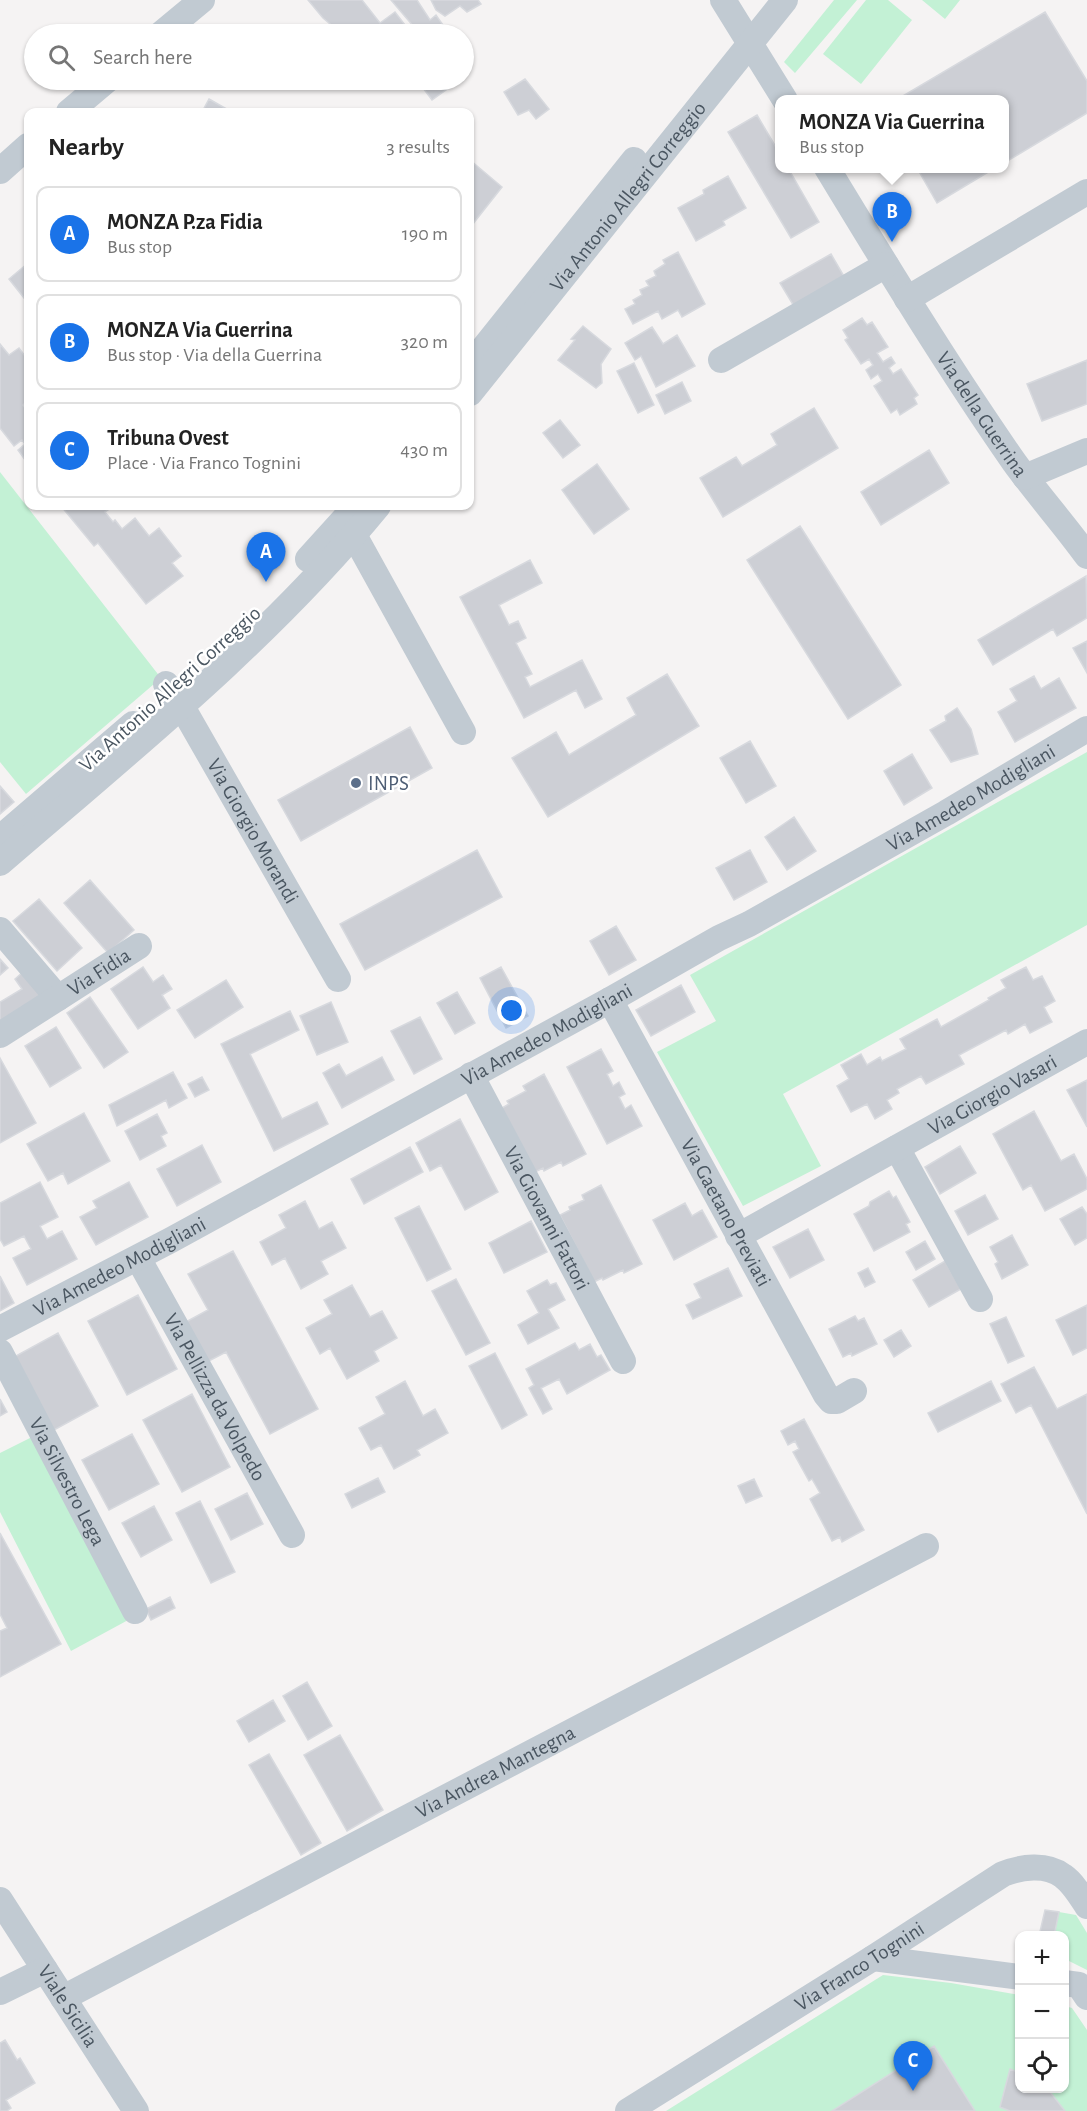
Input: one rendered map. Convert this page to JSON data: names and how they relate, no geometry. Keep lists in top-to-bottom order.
{
  "streets": {
    "street": [
      "Via Antonio Allegri Correggio",
      "Via della Guerrina",
      "Via Amedeo Modigliani",
      "Via Giorgio Morandi",
      "Via Fidia",
      "Via Giorgio Vasari",
      "Via Gaetano Previati",
      "Via Giovanni Fattori",
      "Via Pellizza da Volpedo",
      "Via Silvestro Lega",
      "Via Andrea Mantegna",
      "Via Franco Tognini",
      "Viale Sicilia"
    ]
  },
  "crossings": [
    ["Via Antonio Allegri Correggio", "Via Giorgio Morandi"],
    ["Via Amedeo Modigliani", "Via Gaetano Previati"],
    ["Via Amedeo Modigliani", "Via Giovanni Fattori"],
    ["Via Amedeo Modigliani", "Via Pellizza da Volpedo"],
    ["Via Giorgio Vasari", "Via Gaetano Previati"],
    ["Via Andrea Mantegna", "Viale Sicilia"]
  ],
  "places": ["INPS"],
  "page": {
    "search": "Search here",
    "popup": ["MONZA Via Guerrina", "Bus stop"],
    "heading": ["Nearby", "3 results"],
    "list": [
      {
        "mark": "A",
        "name": "MONZA P.za Fidia",
        "note": "Bus stop",
        "value": "190 m"
      },
      {
        "mark": "B",
        "name": "MONZA Via Guerrina",
        "note": "Bus stop · Via della Guerrina",
        "value": "320 m"
      },
      {
        "mark": "C",
        "name": "Tribuna Ovest",
        "note": "Place · Via Franco Tognini",
        "value": "430 m"
      }
    ],
    "pins": ["B", "A", "C"],
    "map_buttons": ["+", "−"]
  }
}
